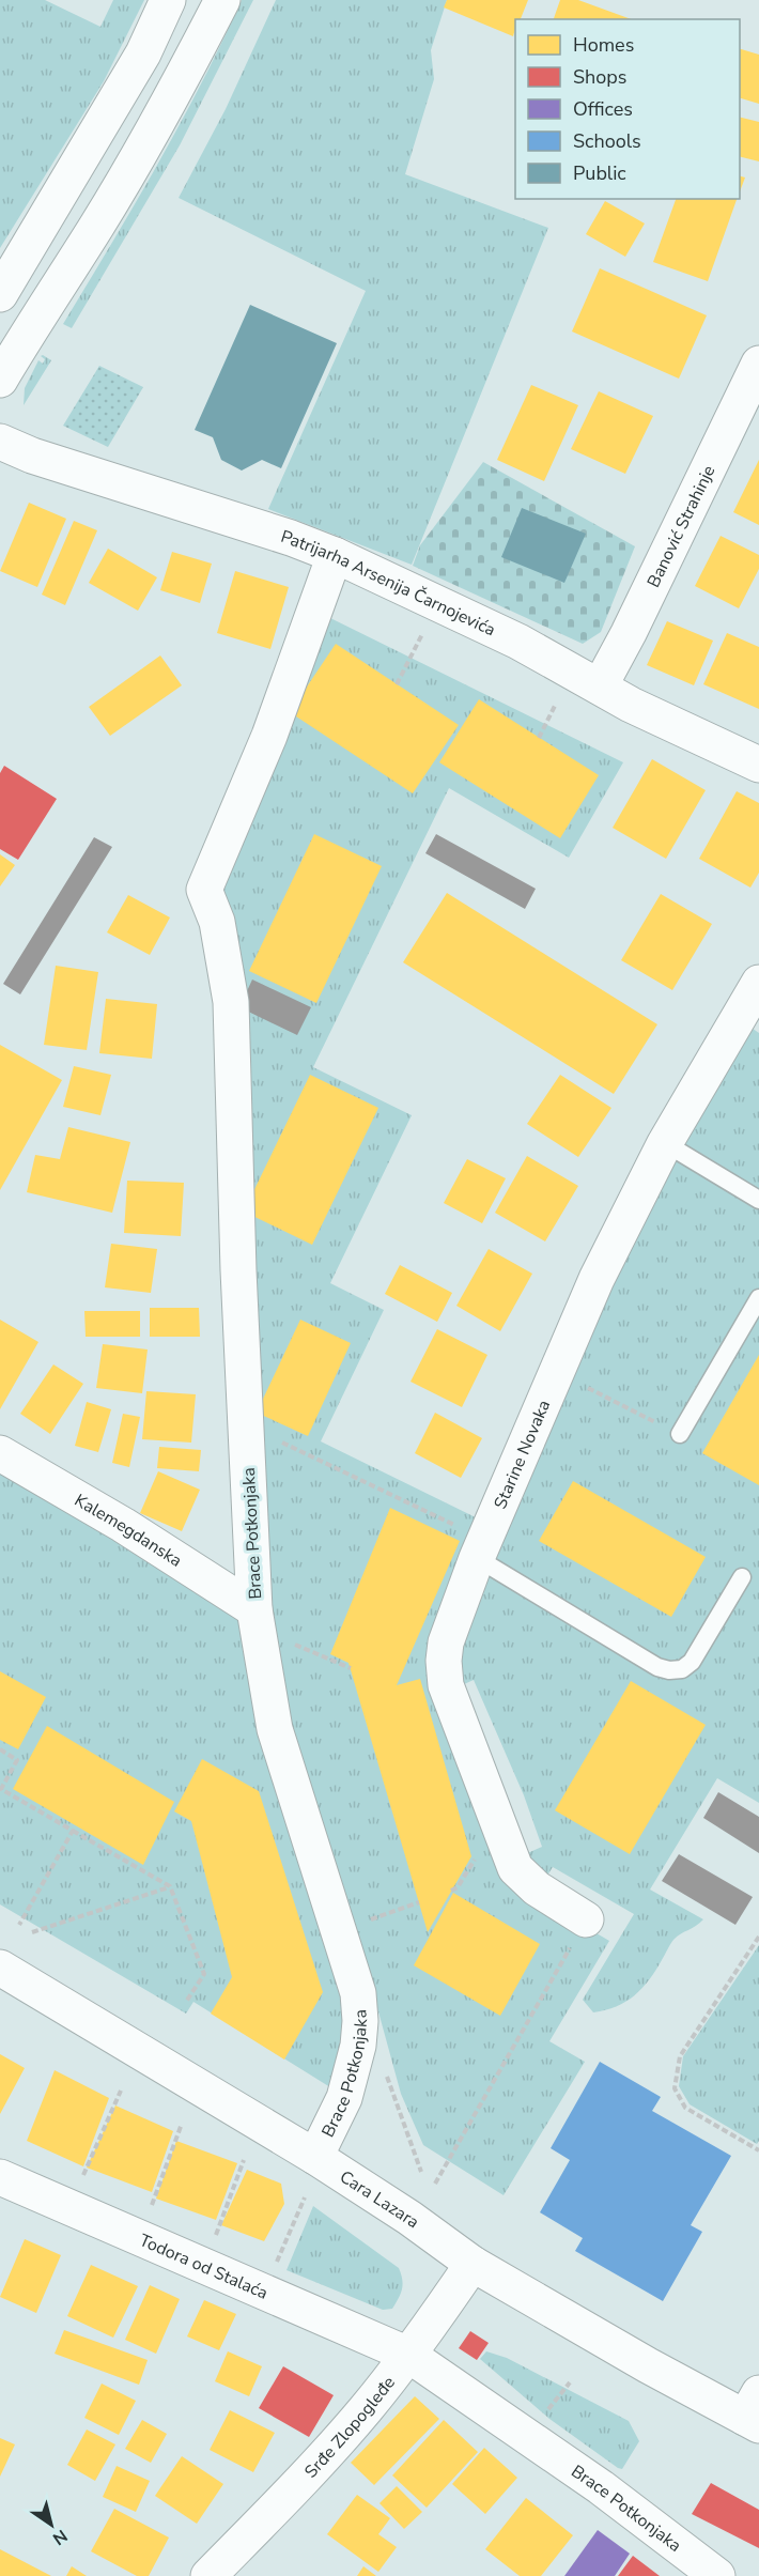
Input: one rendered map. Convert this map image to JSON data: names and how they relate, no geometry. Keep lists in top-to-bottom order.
{
  "streets": {
    "street": [
      "Banović Strahinje",
      "Patrijarha Arsenija Čarnojevića",
      "Starine Novaka",
      "Kalemegdanska",
      "Brace Potkonjaka",
      "Cara Lazara",
      "Todora od Stalaća",
      "Srđe Zlopogleđe"
    ]
  },
  "crossings": [
    ["Banović Strahinje", "Patrijarha Arsenija Čarnojevića"],
    ["Patrijarha Arsenija Čarnojevića", "Brace Potkonjaka"],
    ["Kalemegdanska", "Brace Potkonjaka"],
    ["Brace Potkonjaka", "Cara Lazara"],
    ["Brace Potkonjaka", "Todora od Stalaća"],
    ["Brace Potkonjaka", "Srđe Zlopogleđe"],
    ["Cara Lazara", "Srđe Zlopogleđe"],
    ["Todora od Stalaća", "Srđe Zlopogleđe"]
  ],
  "legend": [
    "Homes",
    "Shops",
    "Offices",
    "Schools",
    "Public"
  ],
  "north": "bottom right"
}
